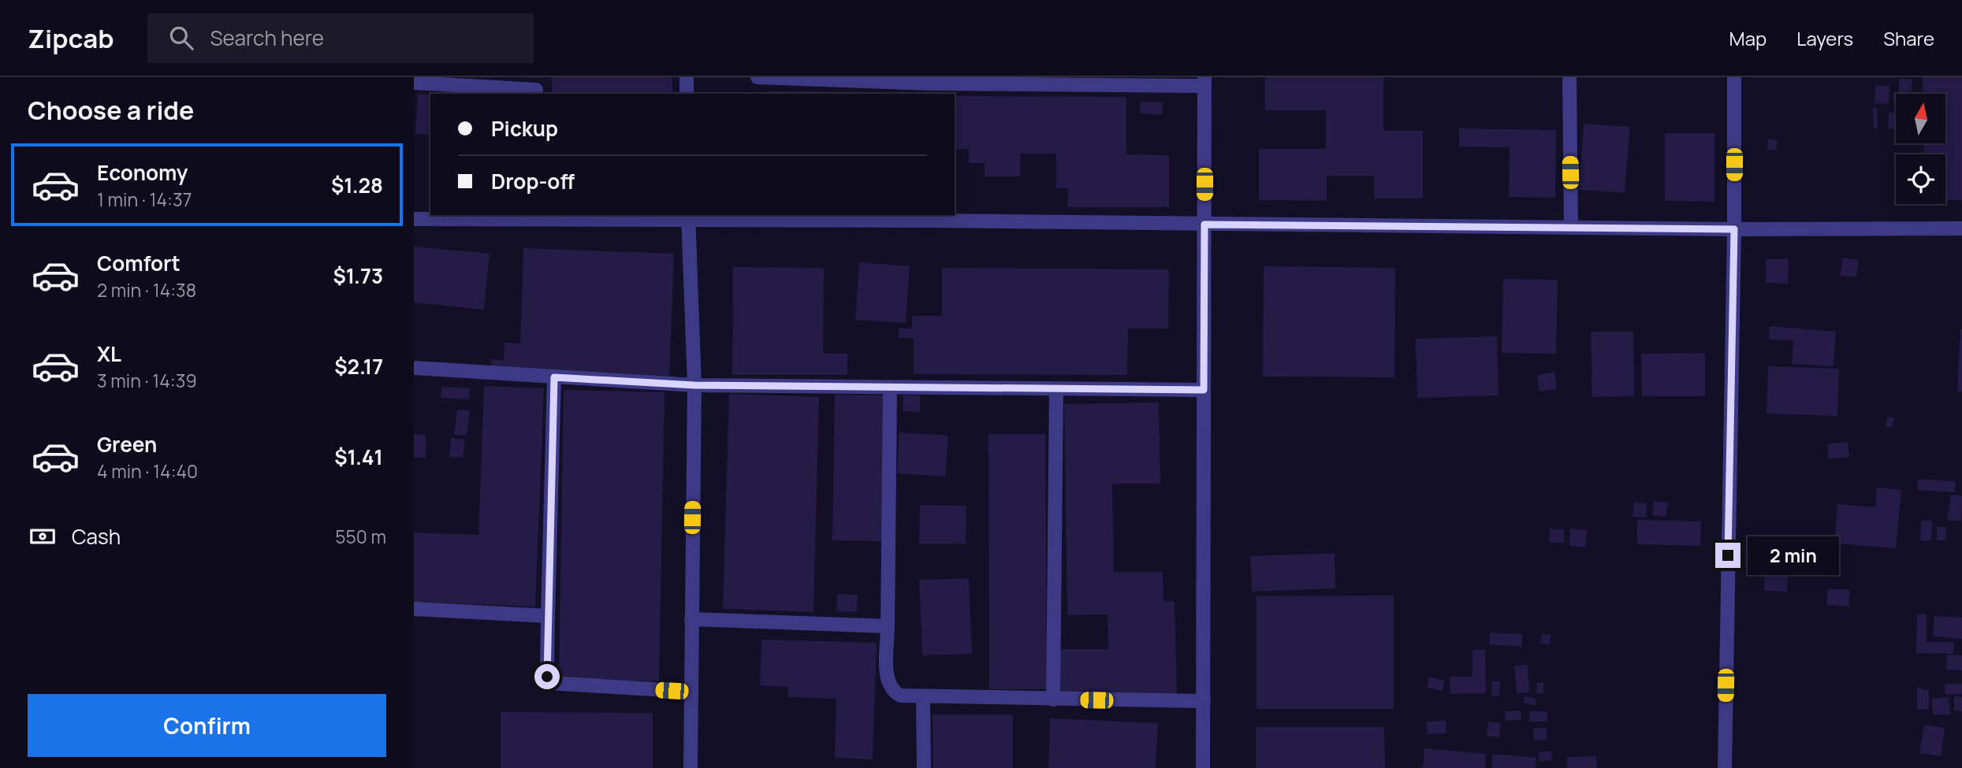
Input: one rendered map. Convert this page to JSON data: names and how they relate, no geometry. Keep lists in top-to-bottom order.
{
  "north": "top",
  "page": {
    "header": "Zipcab",
    "search": "Search here",
    "nav": ["Map", "Layers", "Share"],
    "heading": "Choose a ride",
    "banner": ["Pickup", "Drop-off"],
    "list": [
      {
        "name": "Economy",
        "note": "1 min · 14:37",
        "value": "$1.28"
      },
      {
        "name": "Comfort",
        "note": "2 min · 14:38",
        "value": "$1.73"
      },
      {
        "name": "XL",
        "note": "3 min · 14:39",
        "value": "$2.17"
      },
      {
        "name": "Green",
        "note": "4 min · 14:40",
        "value": "$1.41"
      }
    ],
    "pay": ["Cash", "550 m"],
    "bubble": "2 min",
    "buttons": "Confirm"
  }
}
